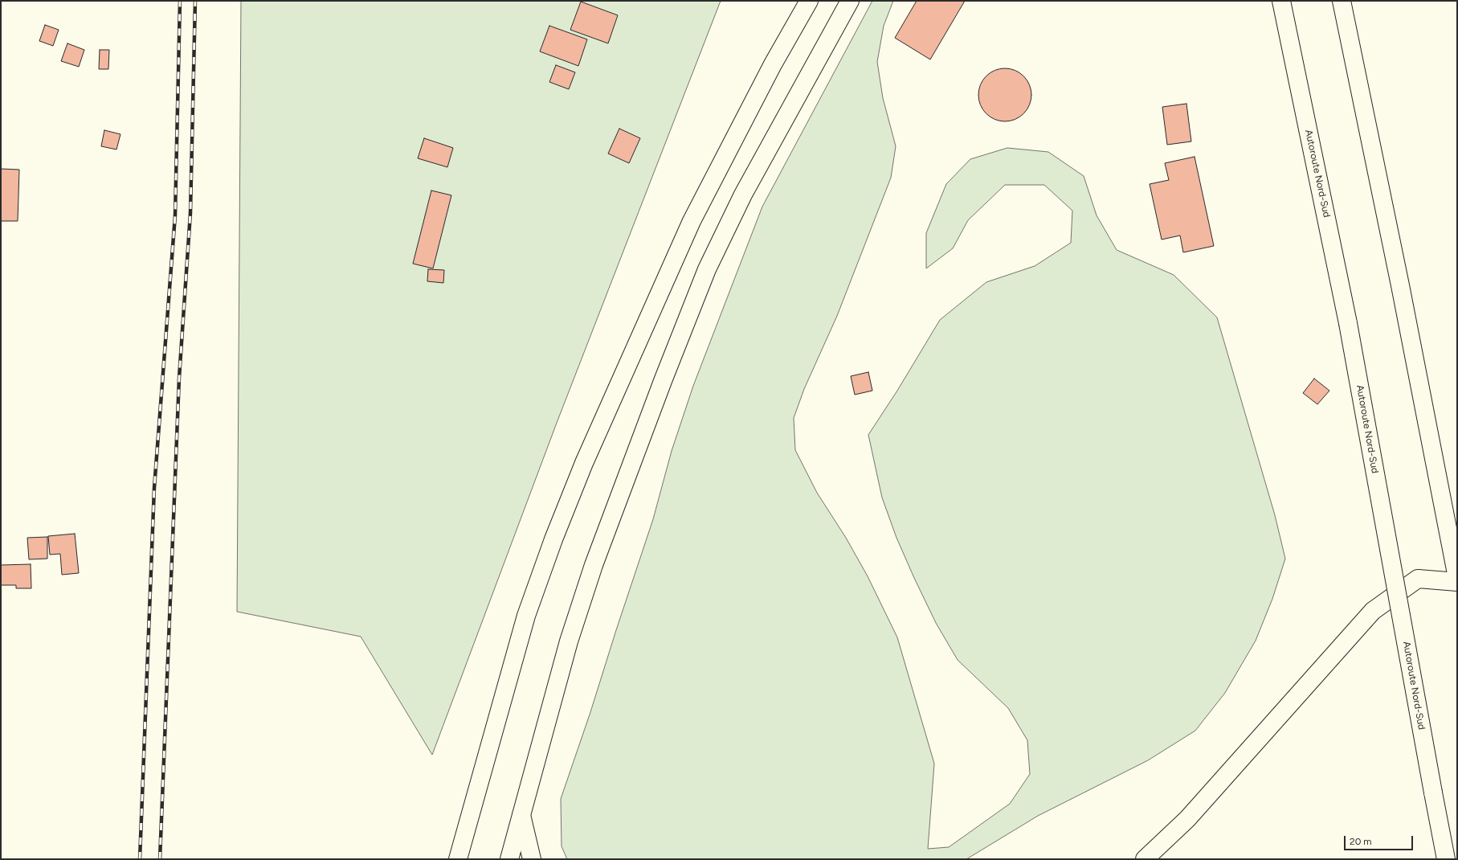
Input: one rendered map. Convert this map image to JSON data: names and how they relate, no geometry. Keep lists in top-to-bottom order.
{
  "streets": {
    "main road": ["Autoroute Nord-Sud"]
  },
  "scale_bar": "20 m"
}
